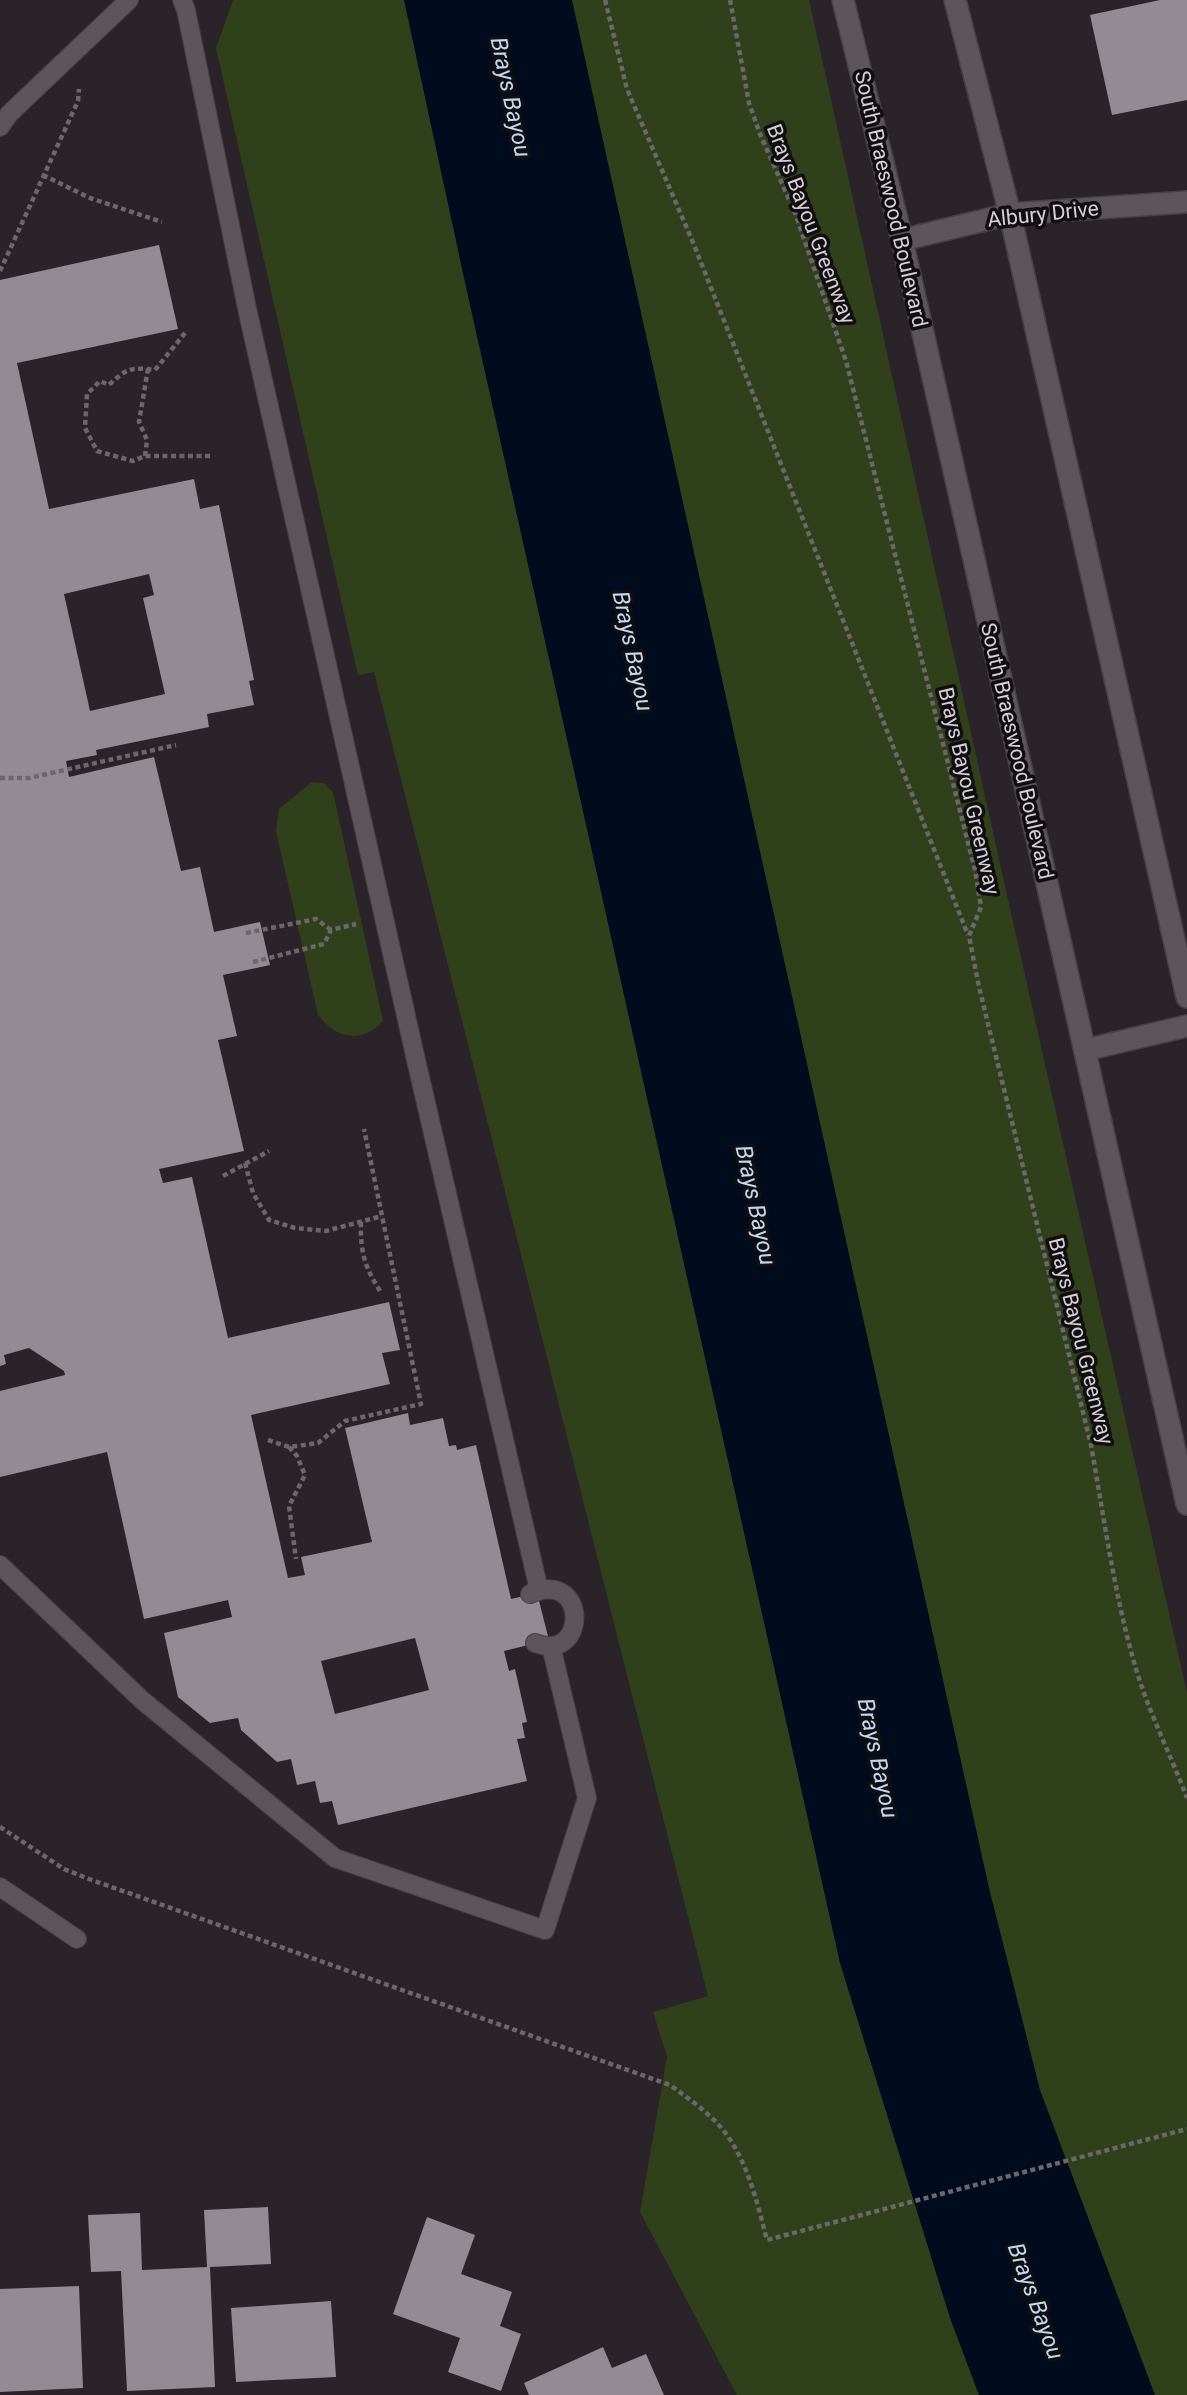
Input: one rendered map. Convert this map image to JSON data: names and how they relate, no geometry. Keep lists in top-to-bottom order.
{
  "streets": {
    "main road": ["South Braeswood Boulevard", "Albury Drive"],
    "path": ["Brays Bayou Greenway"]
  },
  "crossings": [
    ["South Braeswood Boulevard", "Albury Drive"]
  ],
  "water": ["Brays Bayou"]
}
